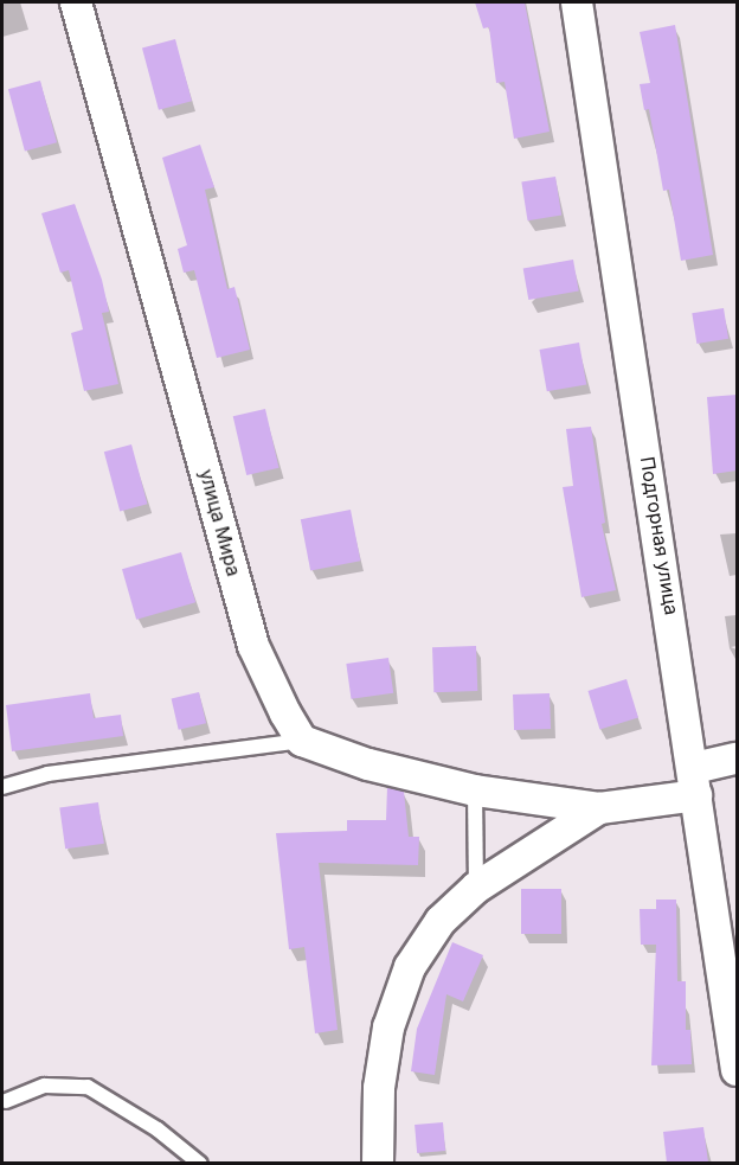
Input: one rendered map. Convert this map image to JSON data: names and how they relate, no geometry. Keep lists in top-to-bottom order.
{
  "streets": {
    "street": ["улица Мира", "Подгорная улица"]
  }
}
